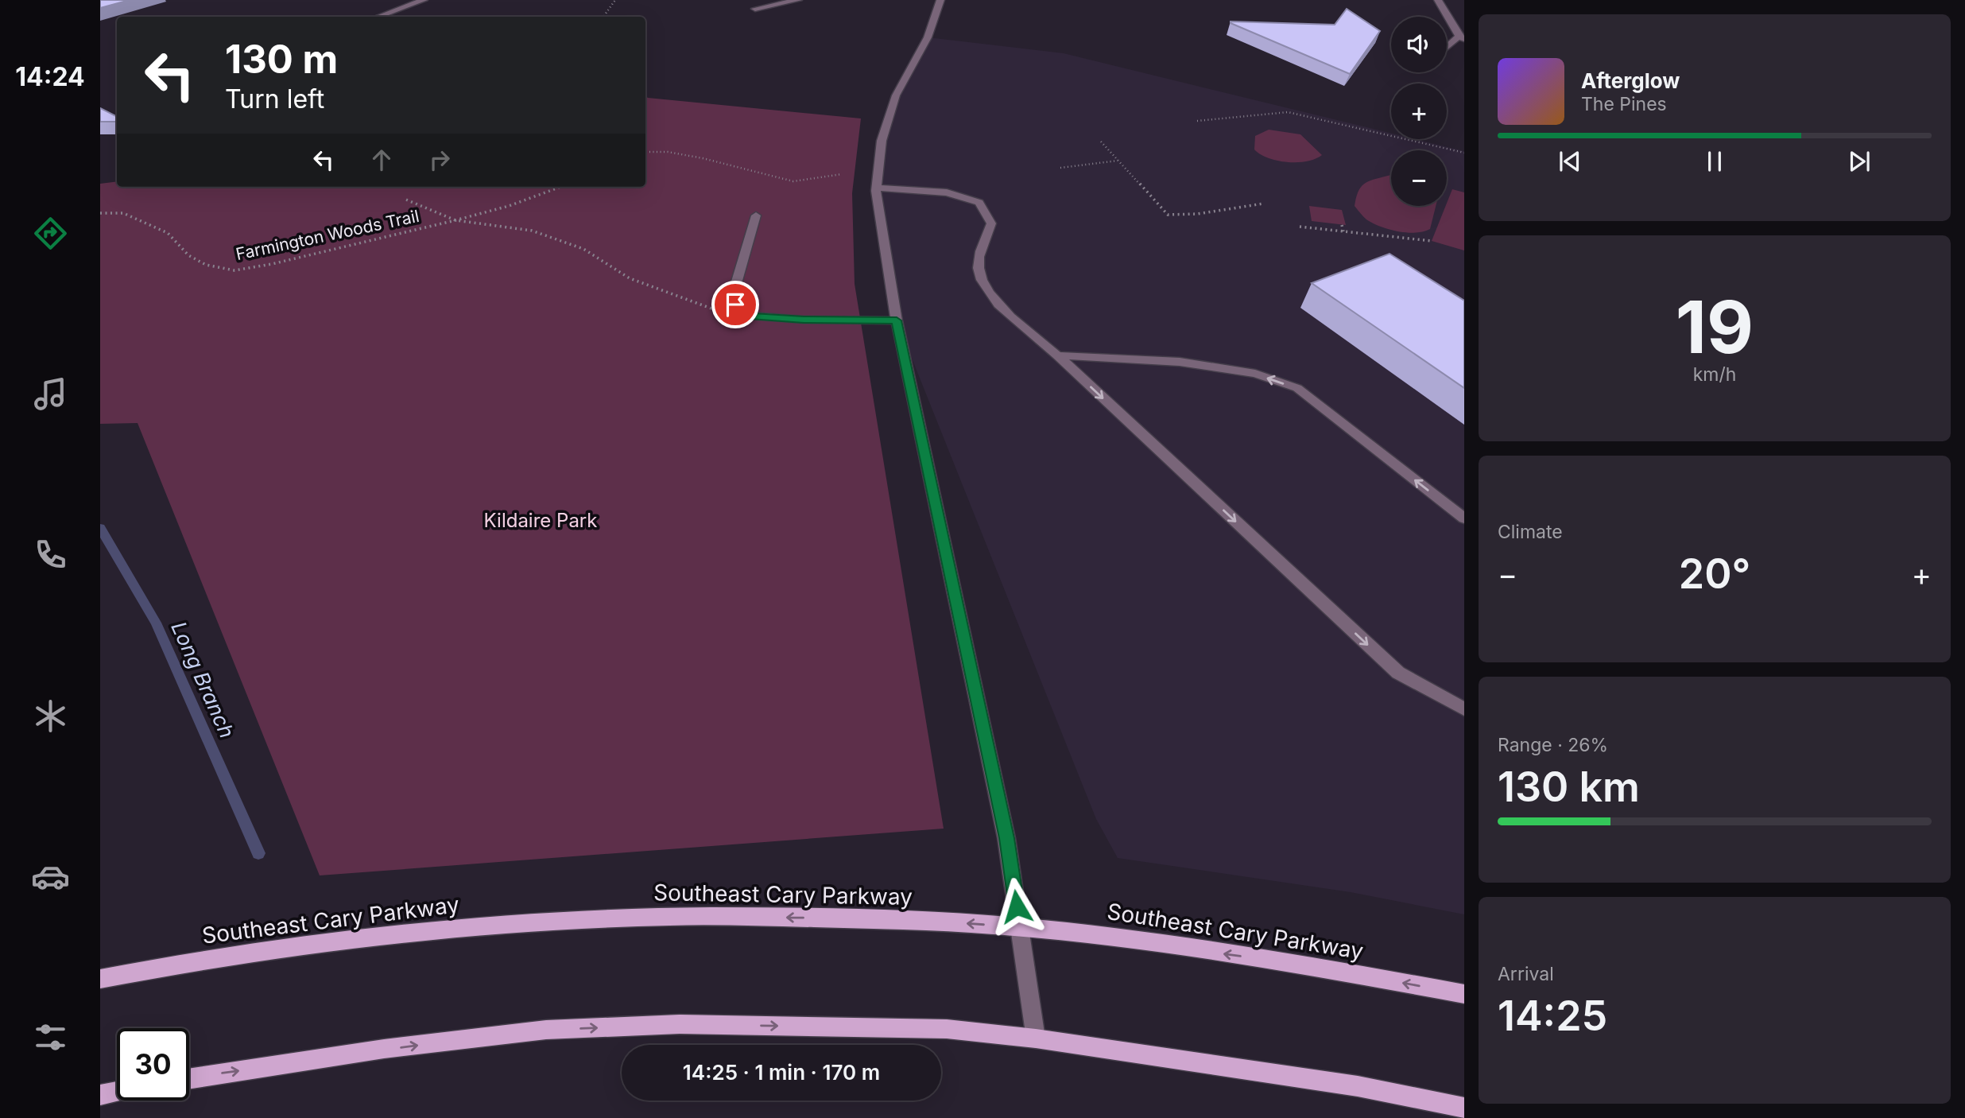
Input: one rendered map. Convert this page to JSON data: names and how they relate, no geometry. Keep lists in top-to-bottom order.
{
  "streets": {
    "main road": ["Southeast Cary Parkway"],
    "path": ["Farmington Woods Trail"]
  },
  "water": ["Long Branch"],
  "parks": ["Kildaire Park"],
  "page": {
    "tabs": "14:24",
    "map_buttons": ["+", "−"],
    "turn": ["130 m", "Turn left"],
    "song": ["Afterglow", "The Pines"],
    "tile": [
      ["19", "km/h"],
      "Climate",
      ["Range · 26%", "130 km"],
      ["Arrival", "14:25"]
    ],
    "heat": ["−", "20°", "+"],
    "limit": "30",
    "trip": "14:25 · 1 min · 170 m"
  }
}
